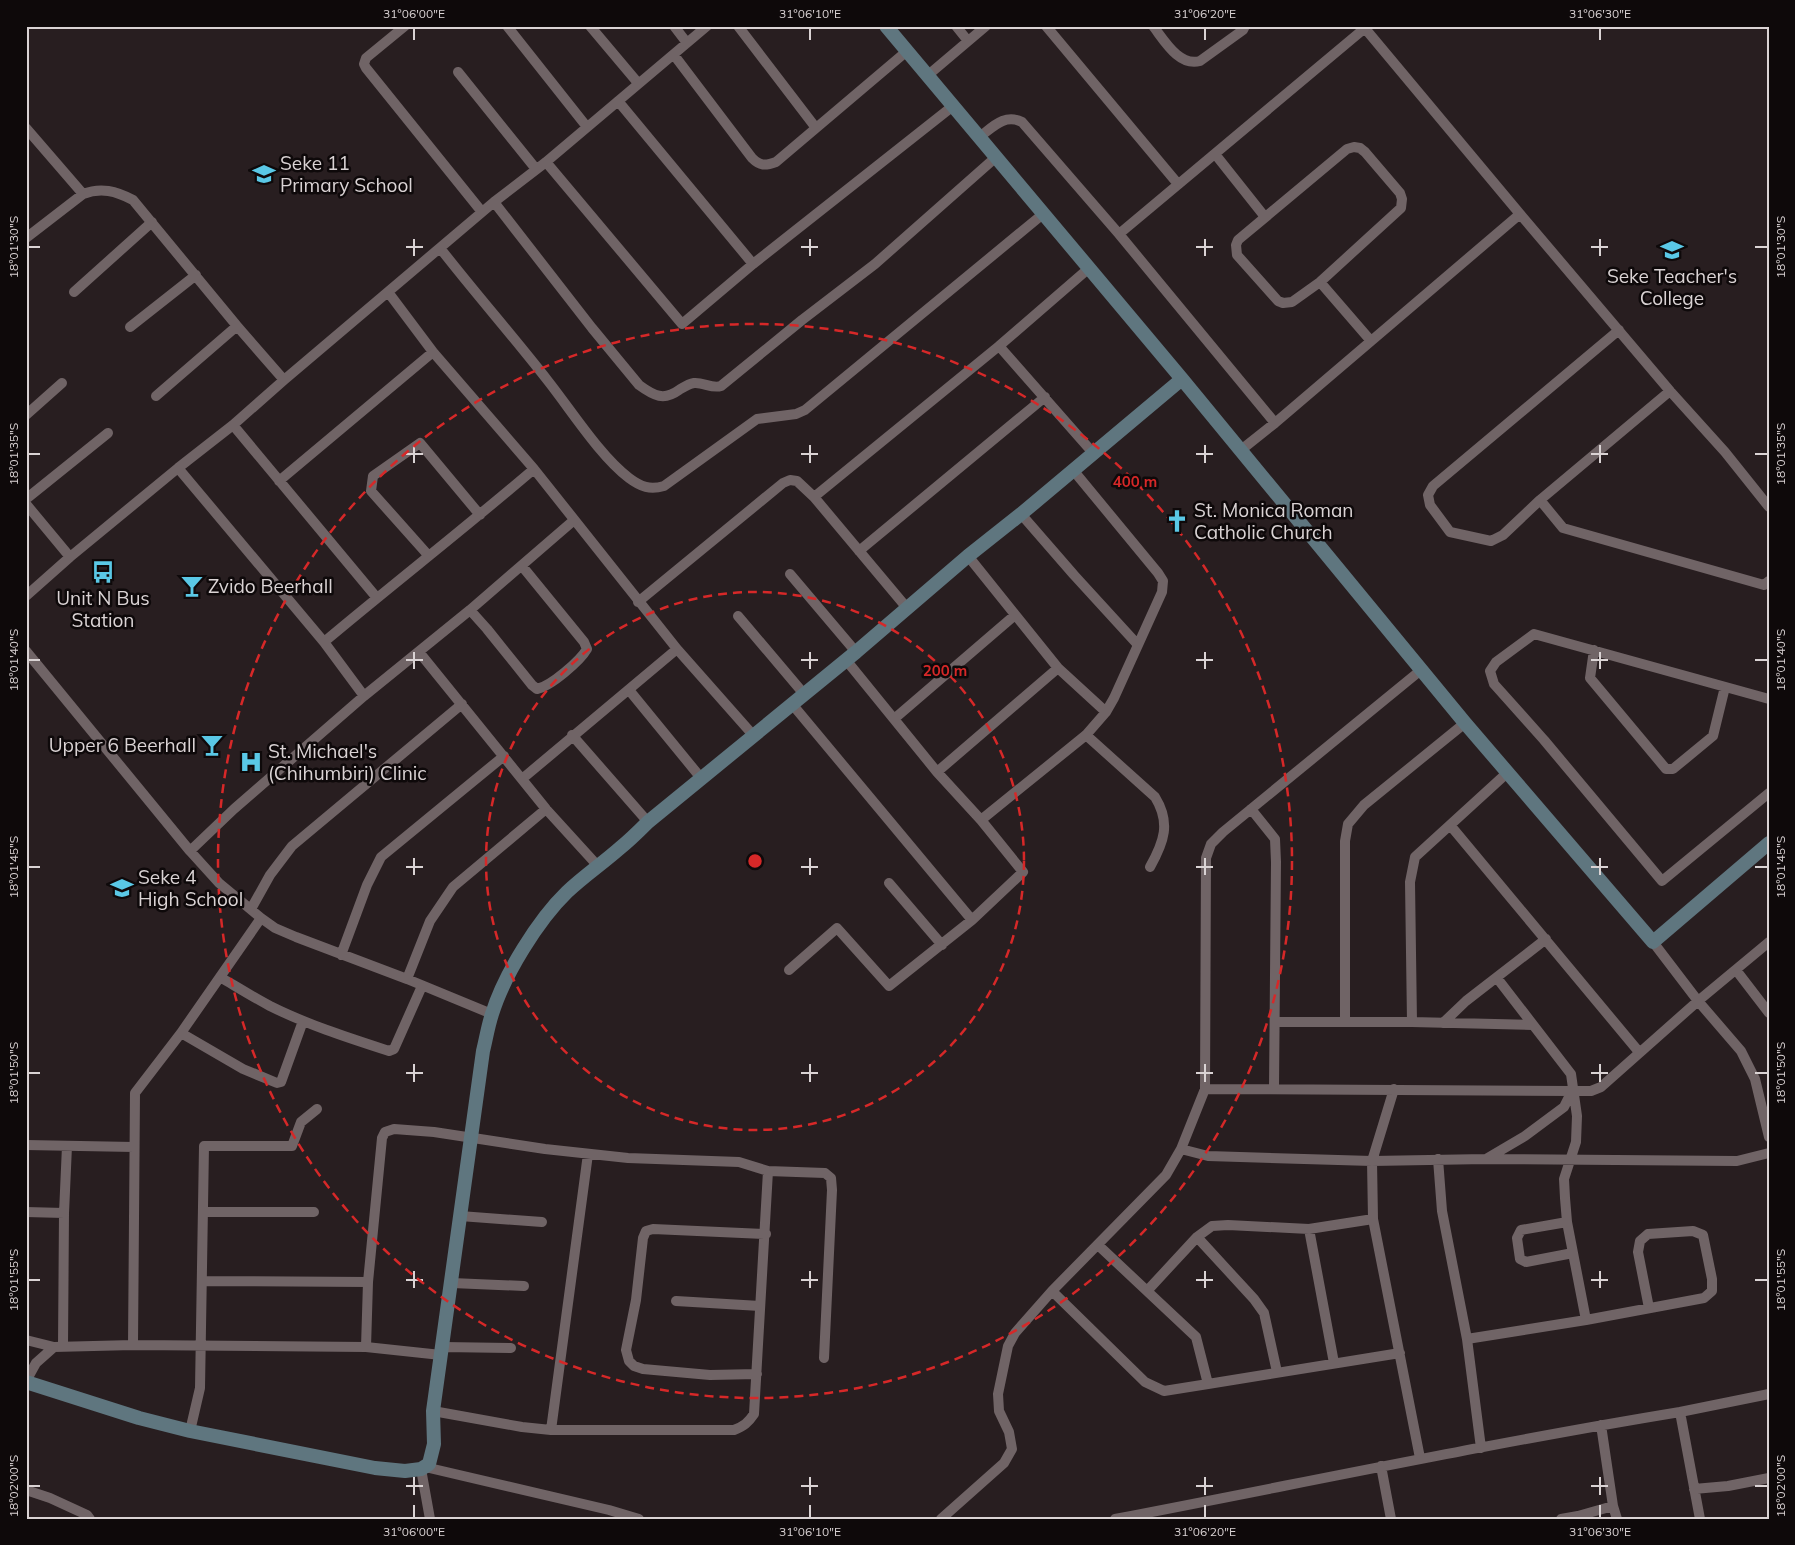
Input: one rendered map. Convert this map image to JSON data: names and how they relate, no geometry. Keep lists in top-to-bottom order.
{
  "places": {
    "school or university": ["Seke 11 Primary School", "Seke Teacher's College", "Seke 4 High School"],
    "church": ["St. Monica Roman Catholic Church"],
    "bus stop": ["Unit N Bus Station"],
    "bar": ["Zvido Beerhall", "Upper 6 Beerhall"],
    "hospital": ["St. Michael's (Chihumbiri) Clinic"]
  },
  "coordinates": [
    "31°06'00\"E",
    "31°06'10\"E",
    "31°06'20\"E",
    "31°06'30\"E",
    "18°01'30\"S",
    "18°01'35\"S",
    "18°01'40\"S",
    "18°01'45\"S",
    "18°01'50\"S",
    "18°01'55\"S",
    "18°02'00\"S"
  ],
  "rings": ["400 m", "200 m"]
}
